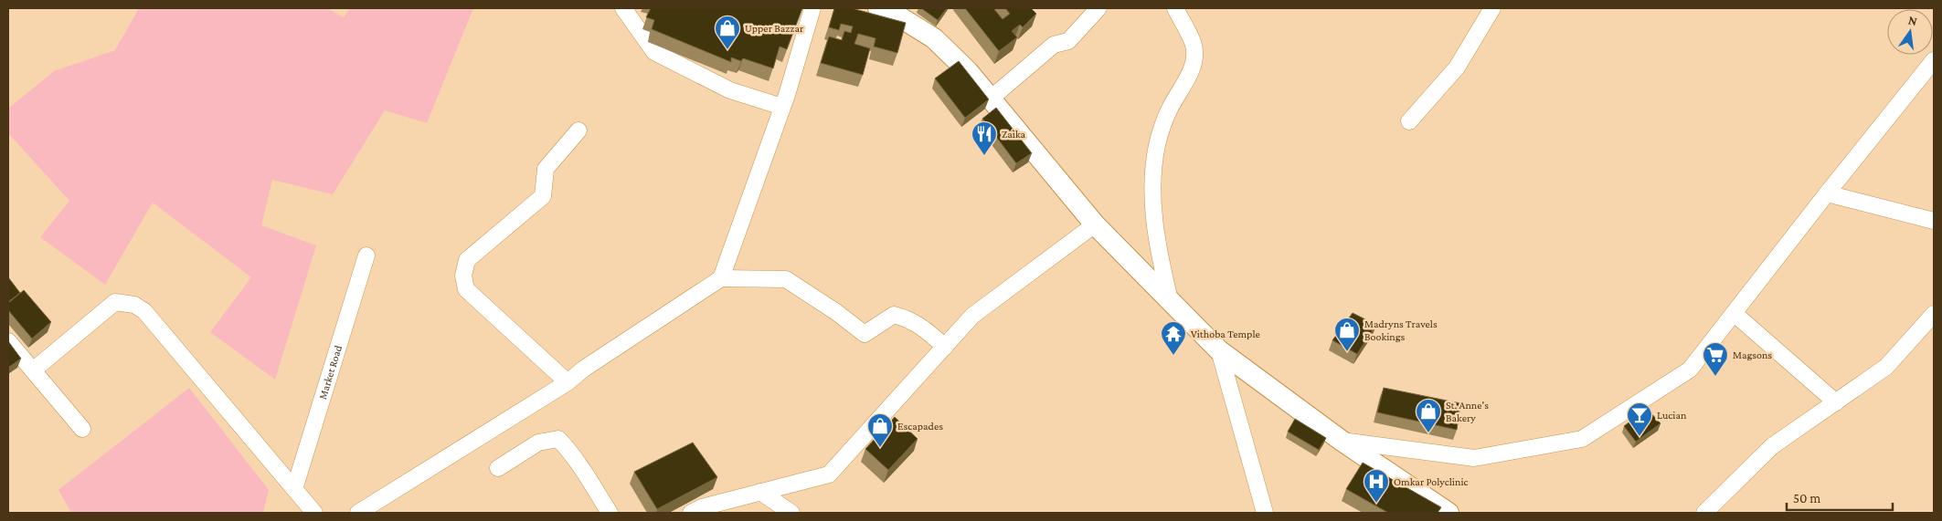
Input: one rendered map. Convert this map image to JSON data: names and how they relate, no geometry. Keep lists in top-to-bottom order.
{
  "streets": {
    "street": ["Market Road"]
  },
  "places": {
    "shop": [
      "Upper Bazzar",
      "Madryns Travels Bookings",
      "St. Anne's Bakery",
      "Escapades"
    ],
    "restaurant": ["Zaika"],
    "temple": ["Vithoba Temple"],
    "supermarket": ["Magsons"],
    "bar": ["Lucian"],
    "hospital": ["Omkar Polyclinic"]
  },
  "scale_bar": "50 m",
  "north": "top"
}
